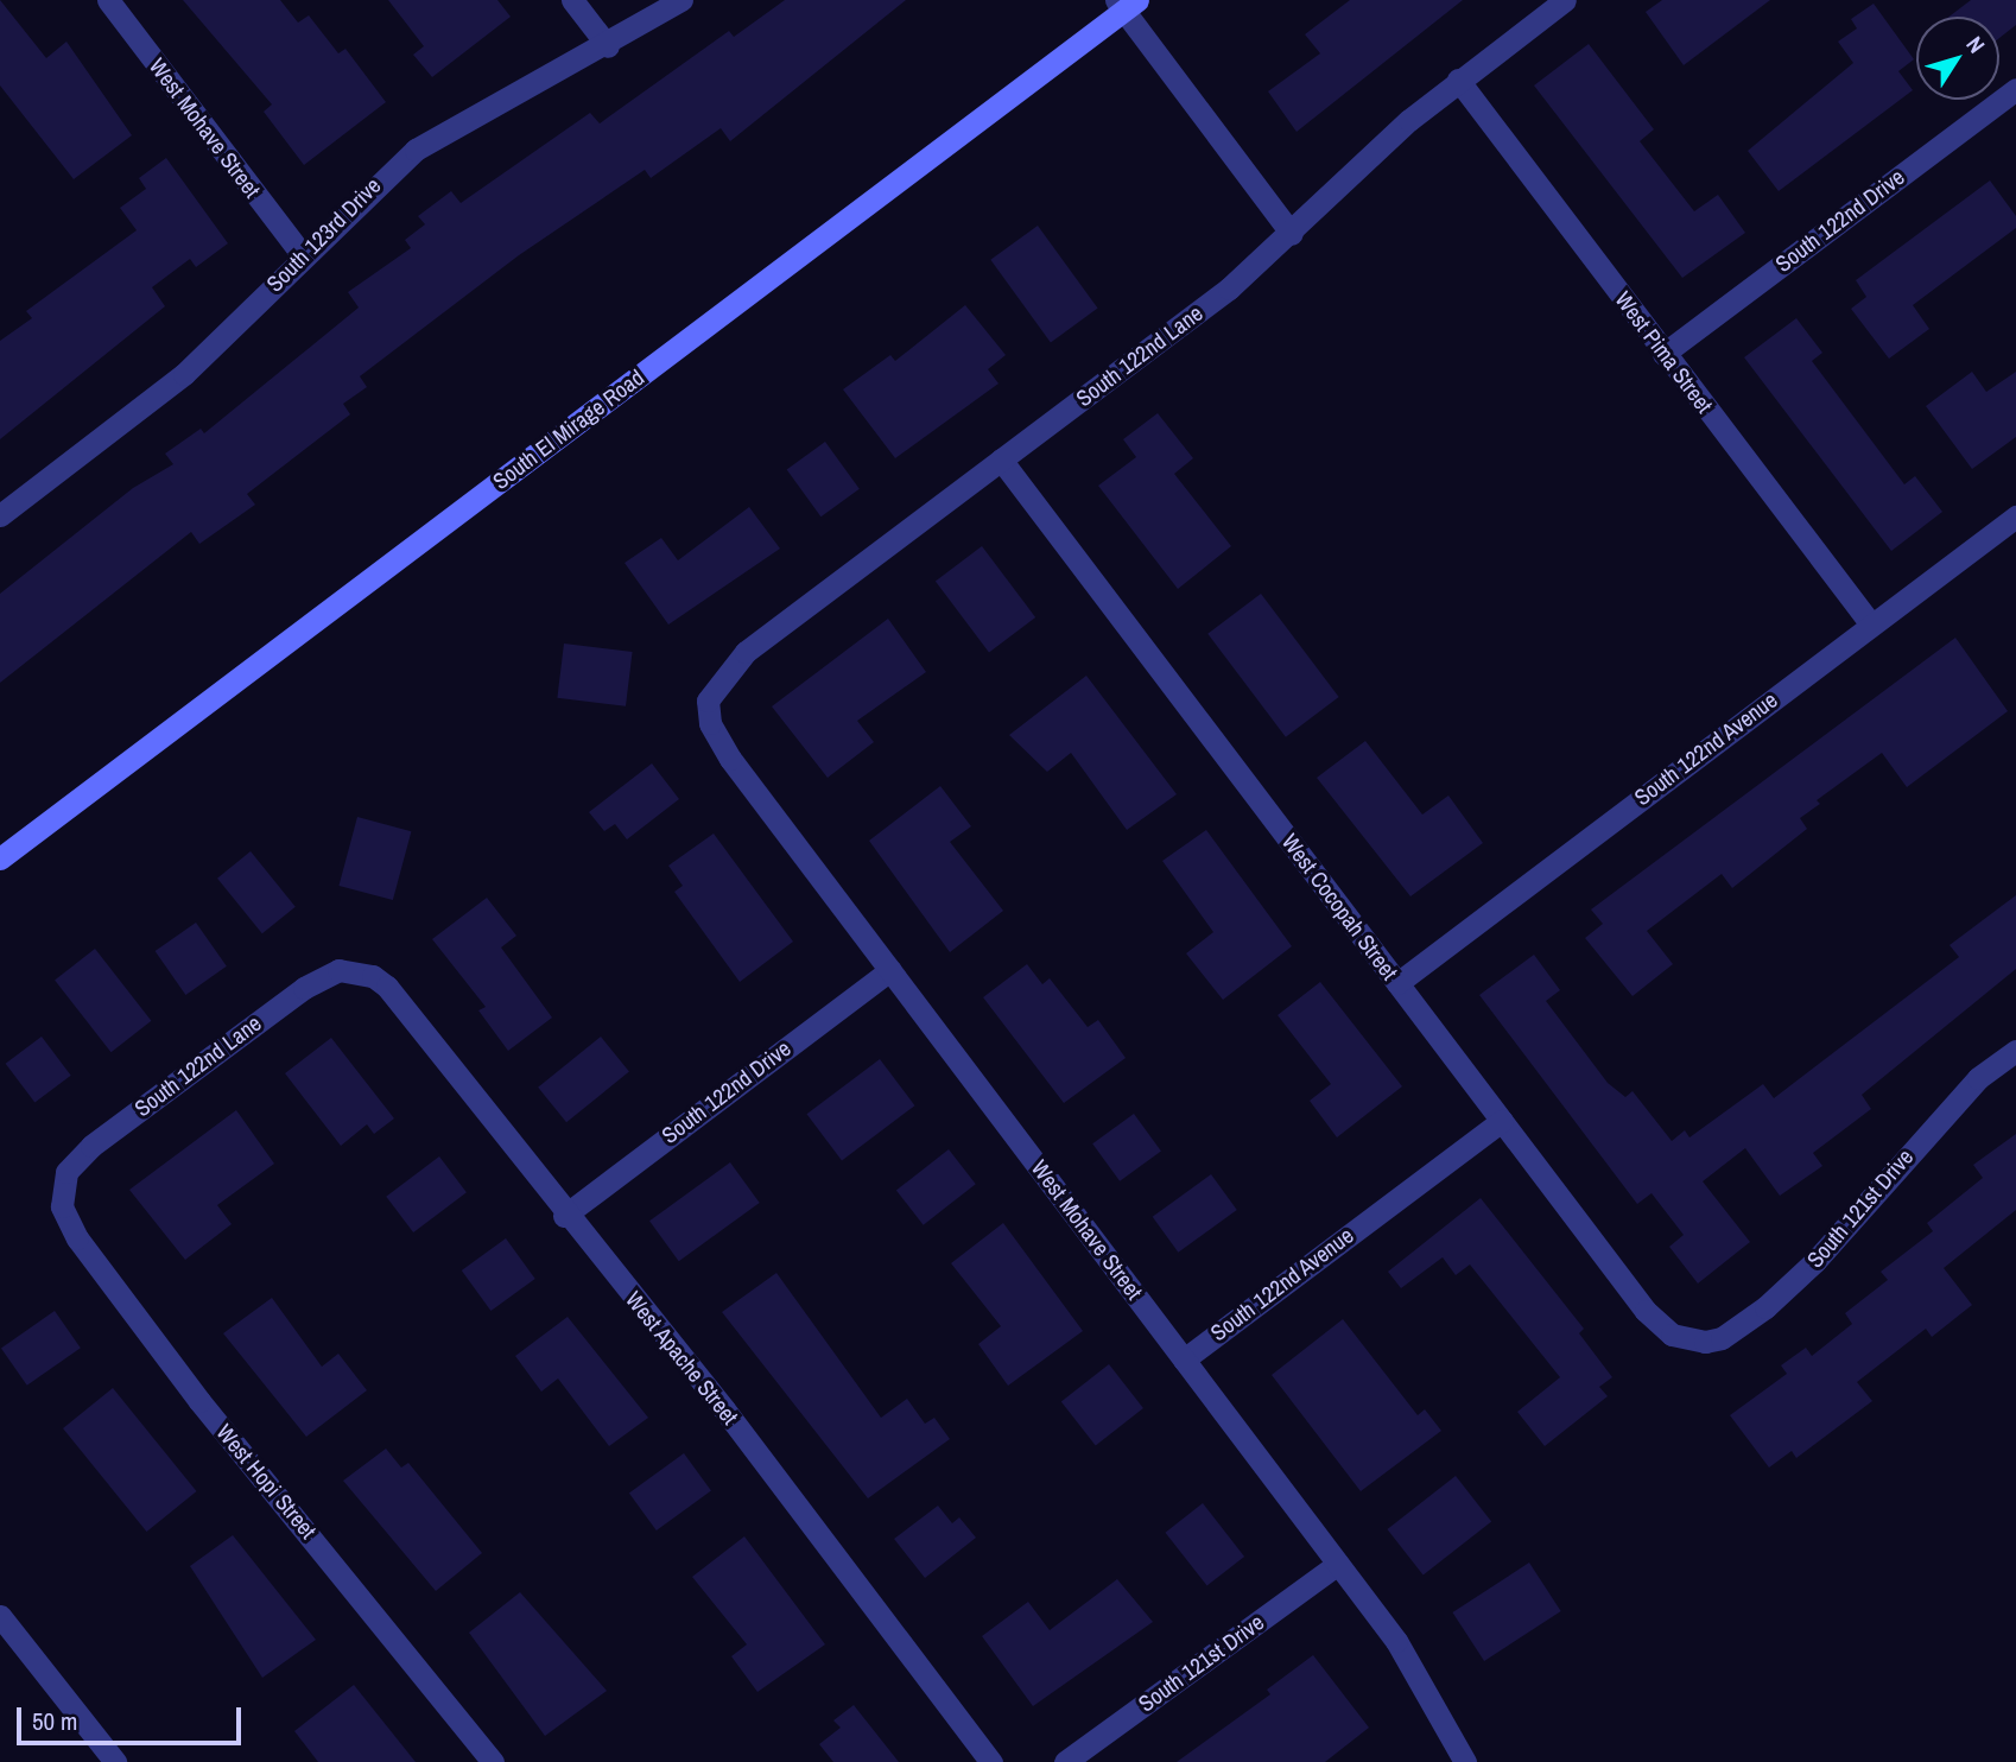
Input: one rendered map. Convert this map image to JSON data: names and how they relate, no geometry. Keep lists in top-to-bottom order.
{
  "streets": {
    "main road": ["South El Mirage Road"],
    "street": [
      "West Mohave Street",
      "South 122nd Drive",
      "South 123rd Drive",
      "West Pima Street",
      "South 122nd Lane",
      "South 122nd Avenue",
      "West Cocopah Street",
      "South 121st Drive",
      "West Apache Street",
      "West Hopi Street"
    ]
  },
  "crossings": [
    ["West Mohave Street", "South 122nd Drive"],
    ["West Mohave Street", "South 123rd Drive"],
    ["West Mohave Street", "South 122nd Lane"],
    ["West Mohave Street", "South 122nd Avenue"],
    ["West Mohave Street", "South 121st Drive"],
    ["South 122nd Drive", "West Pima Street"],
    ["South 122nd Drive", "West Apache Street"],
    ["West Pima Street", "South 122nd Lane"],
    ["West Pima Street", "South 122nd Avenue"],
    ["South 122nd Lane", "West Cocopah Street"],
    ["South 122nd Lane", "West Apache Street"],
    ["South 122nd Lane", "West Hopi Street"],
    ["South 122nd Avenue", "West Cocopah Street"],
    ["West Cocopah Street", "South 121st Drive"]
  ],
  "scale_bar": "50 m",
  "north": "top right"
}
